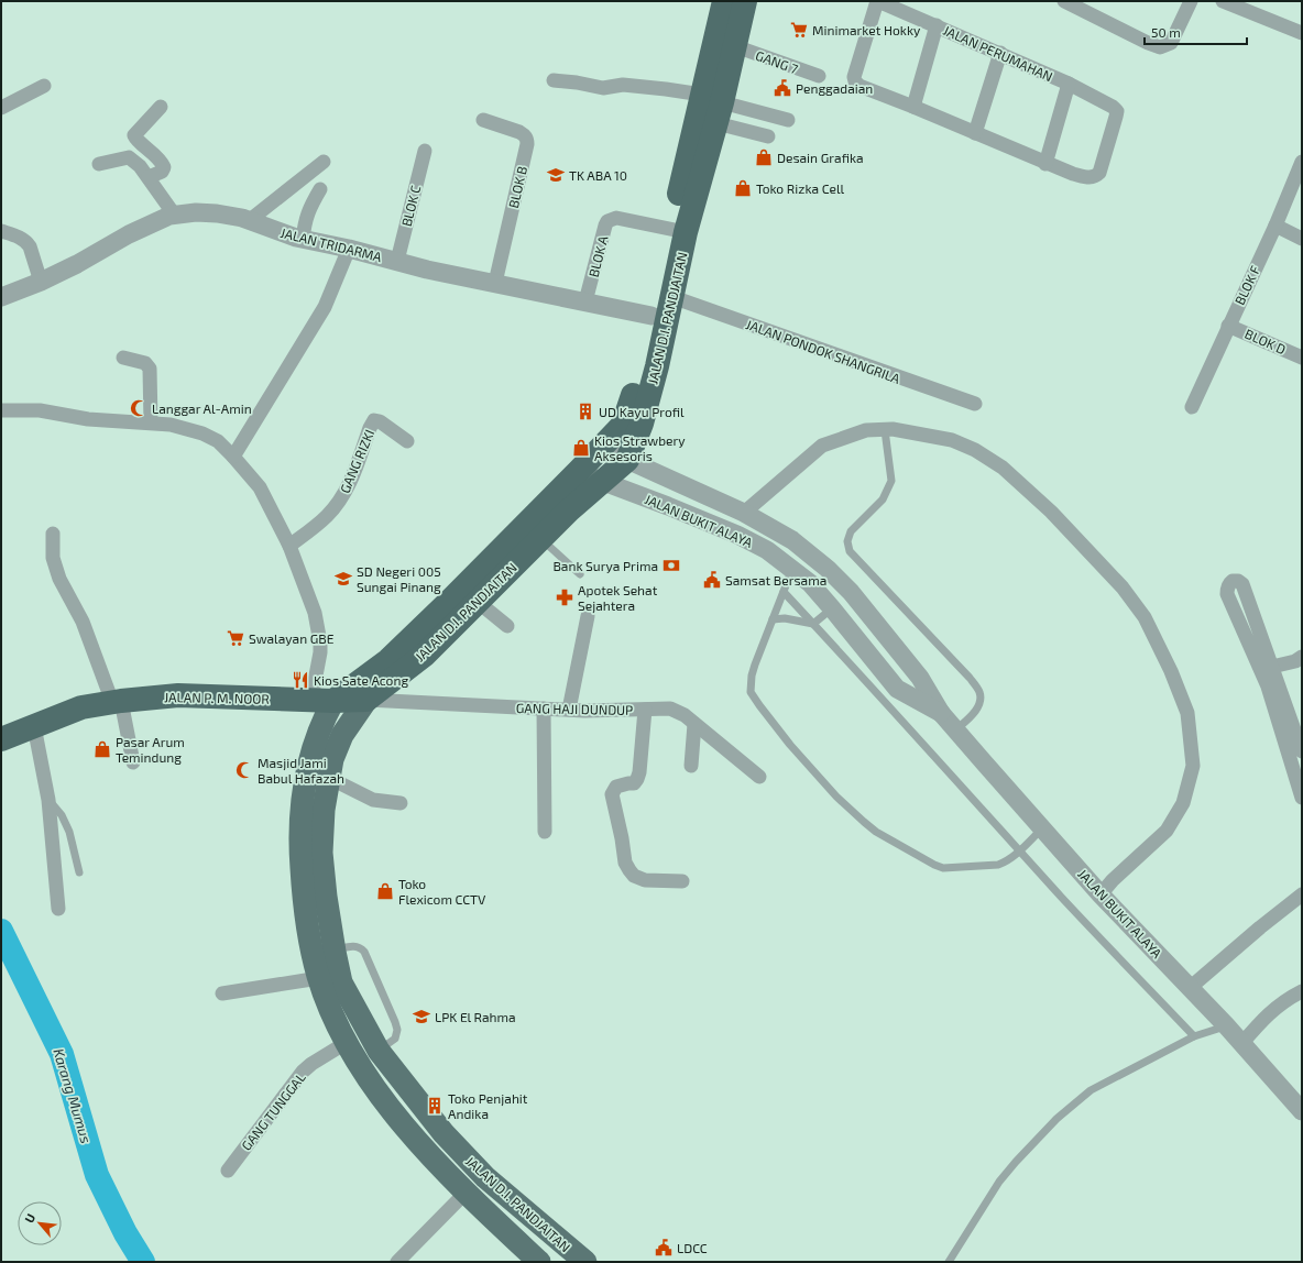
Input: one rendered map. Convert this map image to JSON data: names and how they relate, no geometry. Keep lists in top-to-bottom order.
{
  "streets": {
    "highway": ["JALAN D.I. PANDJAITAN", "JALAN P. M. NOOR"],
    "street": [
      "JALAN PERUMAHAN",
      "GANG 7",
      "BLOK B",
      "BLOK C",
      "JALAN TRIDARMA",
      "BLOK A",
      "BLOK F",
      "BLOK D",
      "JALAN PONDOK SHANGRILA",
      "GANG RIZKI",
      "JALAN BUKIT ALAYA",
      "GANG HAJI DUNDUP",
      "GANG TUNGGAL"
    ]
  },
  "crossings": [
    ["GANG 7", "JALAN D.I. PANDJAITAN"],
    ["BLOK B", "JALAN TRIDARMA"],
    ["BLOK C", "JALAN TRIDARMA"],
    ["JALAN TRIDARMA", "BLOK A"],
    ["JALAN TRIDARMA", "JALAN D.I. PANDJAITAN"],
    ["BLOK A", "JALAN D.I. PANDJAITAN"],
    ["BLOK F", "BLOK D"],
    ["JALAN D.I. PANDJAITAN", "JALAN PONDOK SHANGRILA"],
    ["JALAN D.I. PANDJAITAN", "JALAN BUKIT ALAYA"],
    ["JALAN D.I. PANDJAITAN", "JALAN P. M. NOOR"],
    ["JALAN D.I. PANDJAITAN", "GANG HAJI DUNDUP"],
    ["JALAN D.I. PANDJAITAN", "GANG TUNGGAL"],
    ["JALAN P. M. NOOR", "GANG HAJI DUNDUP"]
  ],
  "water": ["Karang Mumus"],
  "places": {
    "supermarket": ["Minimarket Hokky", "Swalayan GBE"],
    "public building": ["Penggadaian", "Samsat Bersama", "LDCC"],
    "shop": [
      "Desain Grafika",
      "Toko Rizka Cell",
      "Kios Strawbery Aksesoris",
      "Pasar Arum Temindung",
      "Toko Flexicom CCTV"
    ],
    "school or university": ["TK ABA 10", "SD Negeri 005 Sungai Pinang", "LPK El Rahma"],
    "mosque": ["Langgar Al-Amin", "Masjid Jami Babul Hafazah"],
    "building": ["UD Kayu Profil", "Toko Penjahit Andika"],
    "bank": ["Bank Surya Prima"],
    "pharmacy": ["Apotek Sehat Sejahtera"],
    "restaurant": ["Kios Sate Acong"]
  },
  "scale_bar": "50 m",
  "north": "top left"
}
